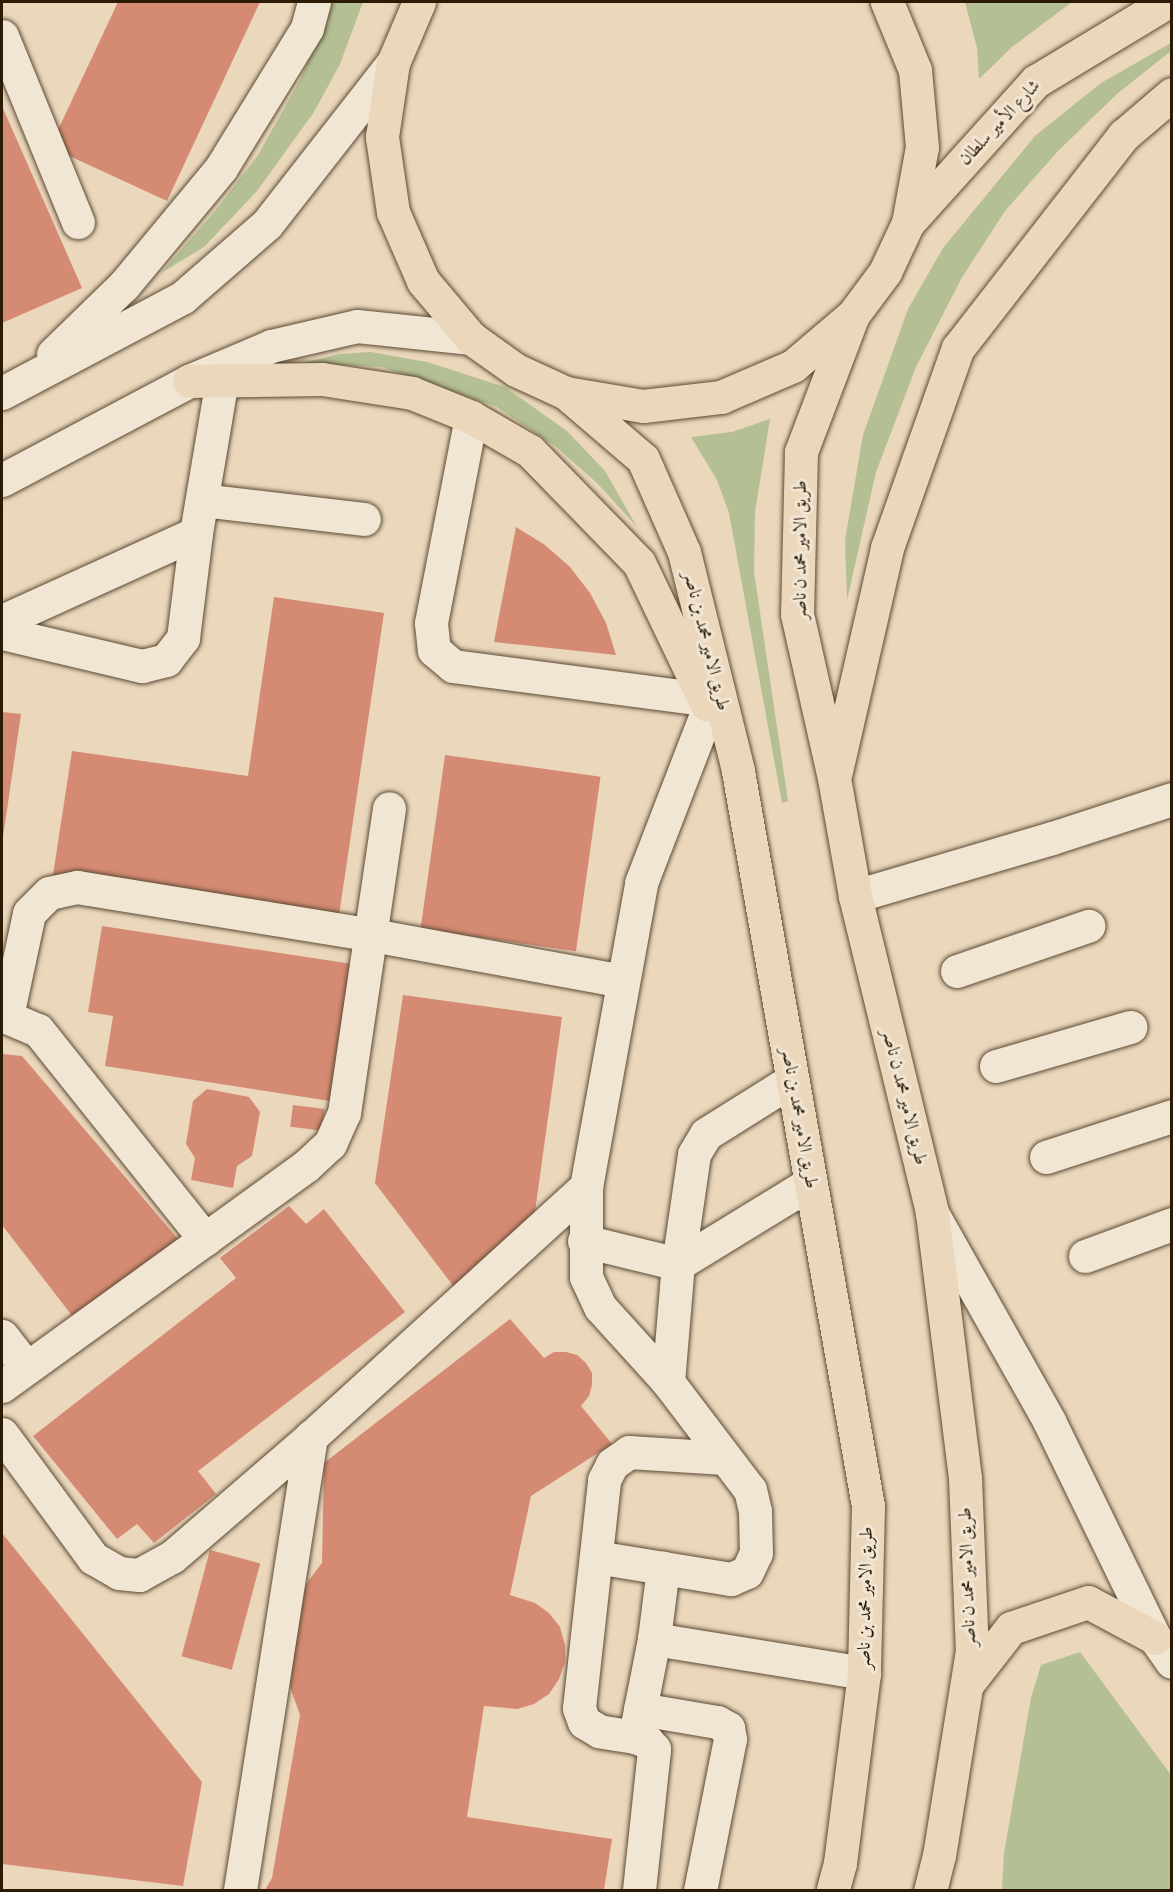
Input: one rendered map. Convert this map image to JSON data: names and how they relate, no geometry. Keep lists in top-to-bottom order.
{
  "streets": {
    "main road": ["شارع الأمير سلطان", "طريق الامير محمد ن ناصر", "طريق الامير محمد بن ناصر"]
  }
}
